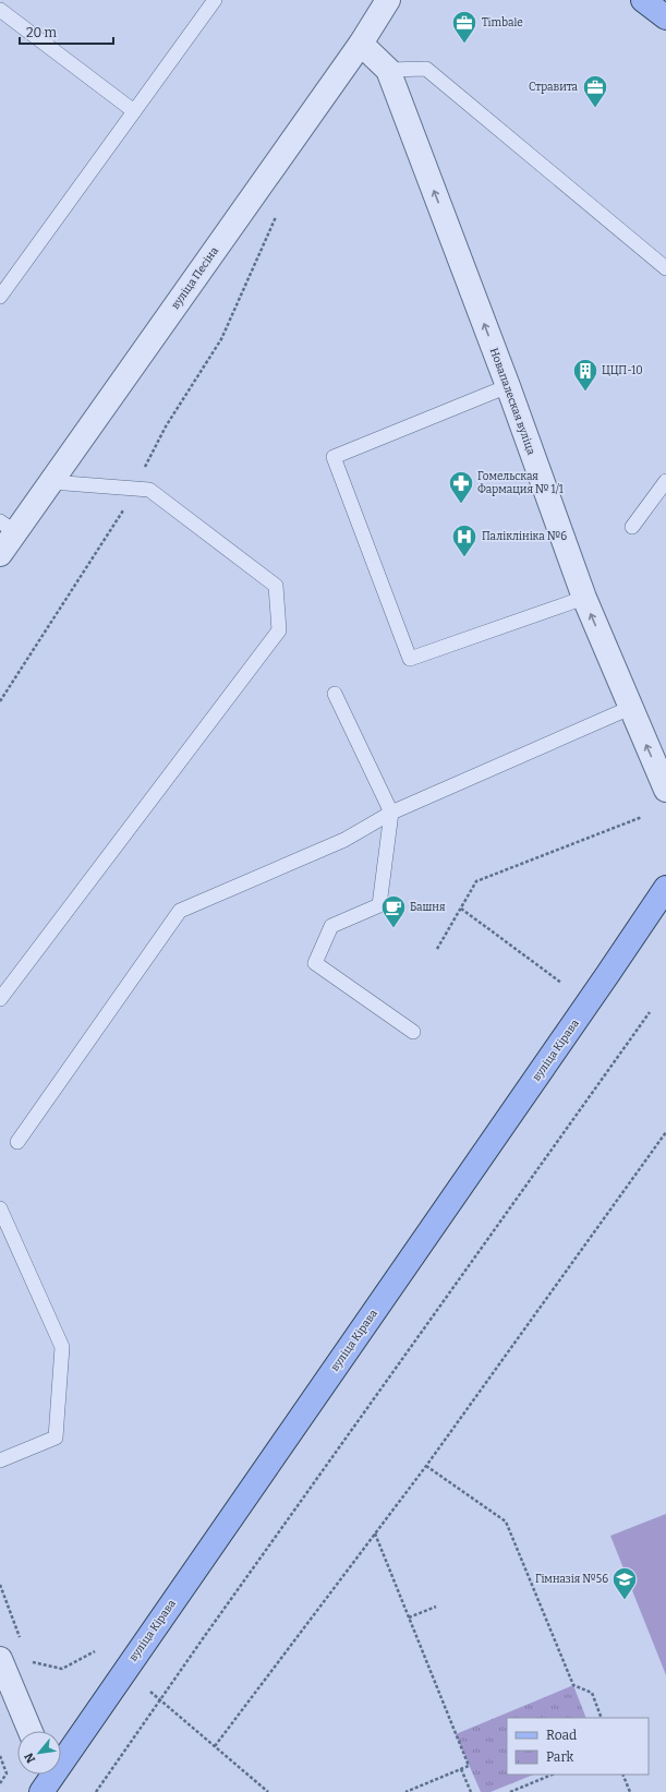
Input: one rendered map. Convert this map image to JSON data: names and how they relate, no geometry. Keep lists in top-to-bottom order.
{
  "streets": {
    "main road": ["вуліца Кірава"],
    "street": ["вуліца Песіна", "Новапалеская вуліца"]
  },
  "crossings": [
    ["вуліца Песіна", "Новапалеская вуліца"]
  ],
  "one_way": ["Новапалеская вуліца"],
  "places": {
    "office": ["Timbale", "Стравита"],
    "building": ["ЦЦП-10"],
    "pharmacy": ["Гомельская Фармация № 1/1"],
    "hospital": ["Паліклініка №6"],
    "cafe": ["Башня"],
    "school or university": ["Гімназія №56"]
  },
  "legend": ["Road", "Park"],
  "scale_bar": "20 m",
  "north": "bottom left"
}
